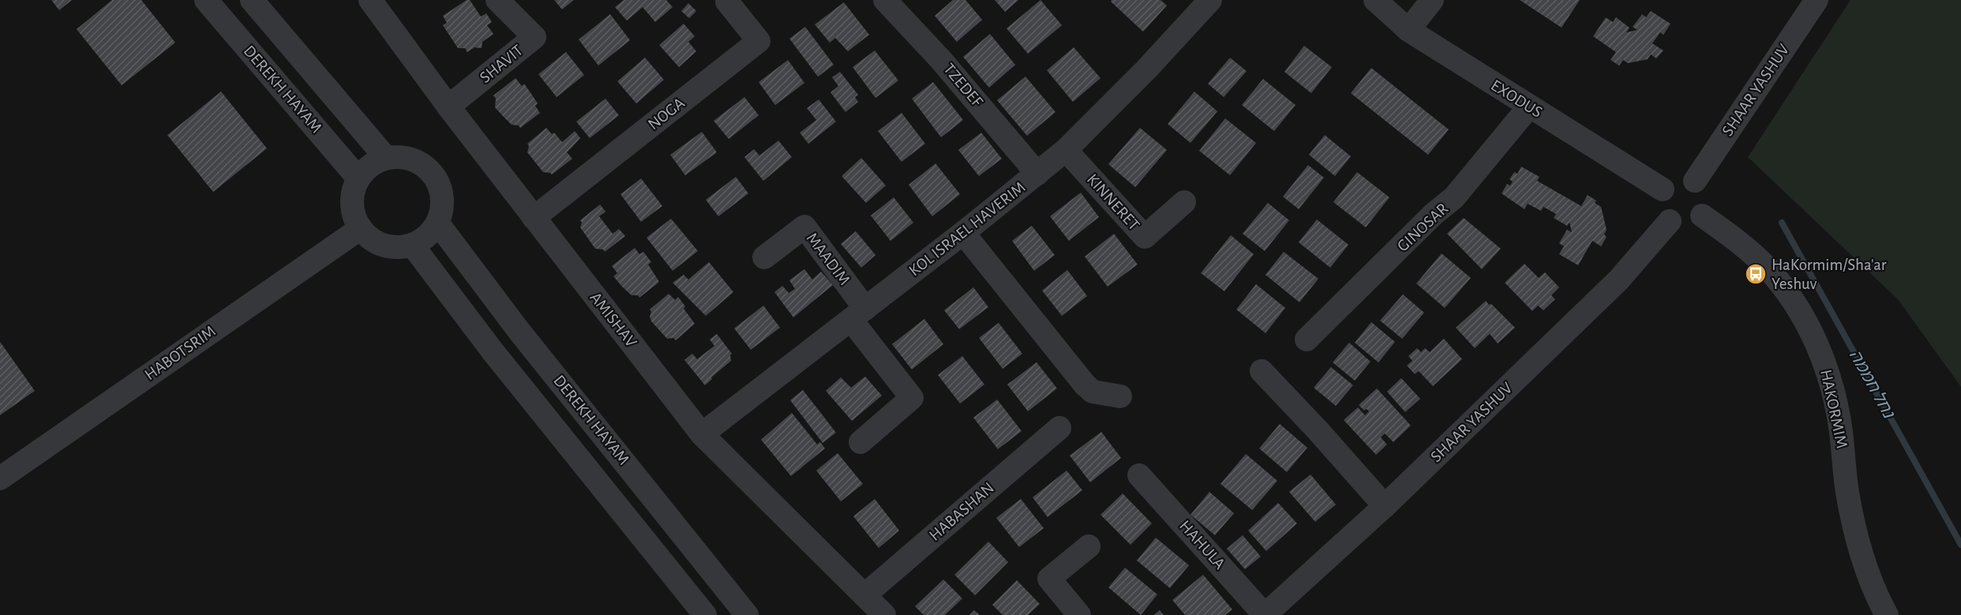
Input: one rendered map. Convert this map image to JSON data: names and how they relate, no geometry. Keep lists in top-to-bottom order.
{
  "streets": {
    "street": [
      "SHAVIT",
      "TZEDEF",
      "DEREKH HAYAM",
      "SHAAR YASHUV",
      "EXODUS",
      "NOGA",
      "KINNERET",
      "GINOSAR",
      "KOL ISRAEL HAVERIM",
      "MAADIM",
      "AMISHAV",
      "HABOTSRIM",
      "HAKORMIM",
      "HABASHAN",
      "HAHULA"
    ]
  },
  "crossings": [
    ["SHAVIT", "AMISHAV"],
    ["TZEDEF", "KOL ISRAEL HAVERIM"],
    ["DEREKH HAYAM", "HABOTSRIM"],
    ["SHAAR YASHUV", "EXODUS"],
    ["SHAAR YASHUV", "HAKORMIM"],
    ["SHAAR YASHUV", "HAHULA"],
    ["EXODUS", "GINOSAR"],
    ["EXODUS", "HAKORMIM"],
    ["NOGA", "AMISHAV"],
    ["KINNERET", "KOL ISRAEL HAVERIM"],
    ["KOL ISRAEL HAVERIM", "MAADIM"],
    ["KOL ISRAEL HAVERIM", "AMISHAV"],
    ["AMISHAV", "HABASHAN"]
  ],
  "water": ["נחל חממה"],
  "places": {
    "bus stop": ["HaKormim/Sha'ar Yeshuv"]
  }
}
